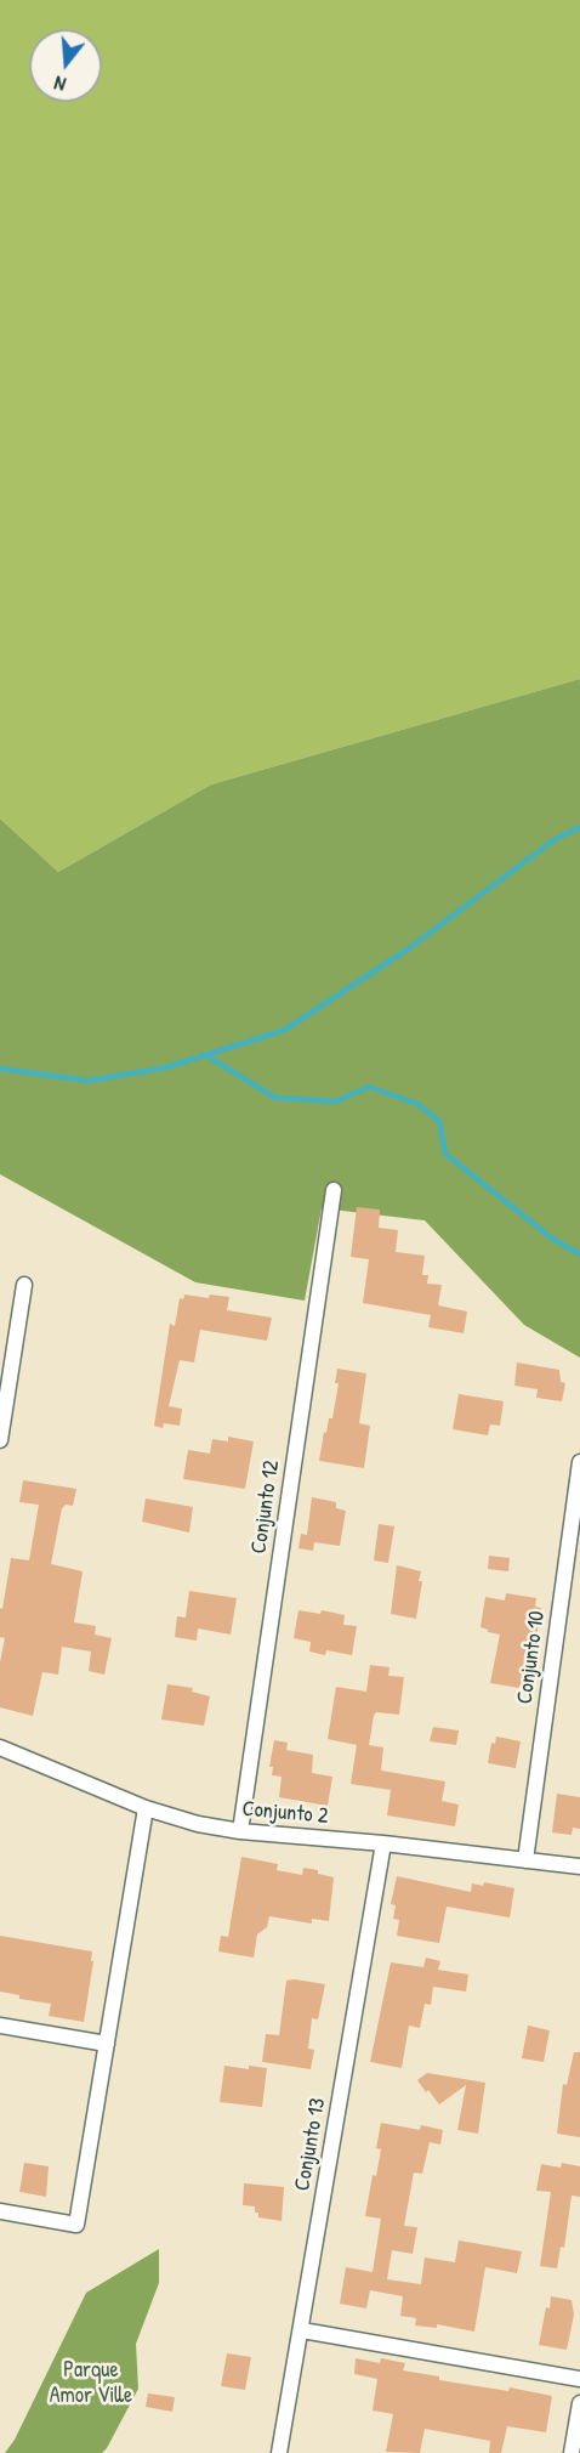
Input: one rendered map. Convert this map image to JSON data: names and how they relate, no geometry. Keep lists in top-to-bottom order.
{
  "streets": {
    "street": [
      "Conjunto 12",
      "Conjunto 10",
      "Conjunto 2",
      "Conjunto 13"
    ]
  },
  "crossings": [
    ["Conjunto 12", "Conjunto 2"],
    ["Conjunto 10", "Conjunto 2"],
    ["Conjunto 2", "Conjunto 13"]
  ],
  "parks": ["Parque Amor Ville"],
  "north": "bottom"
}
